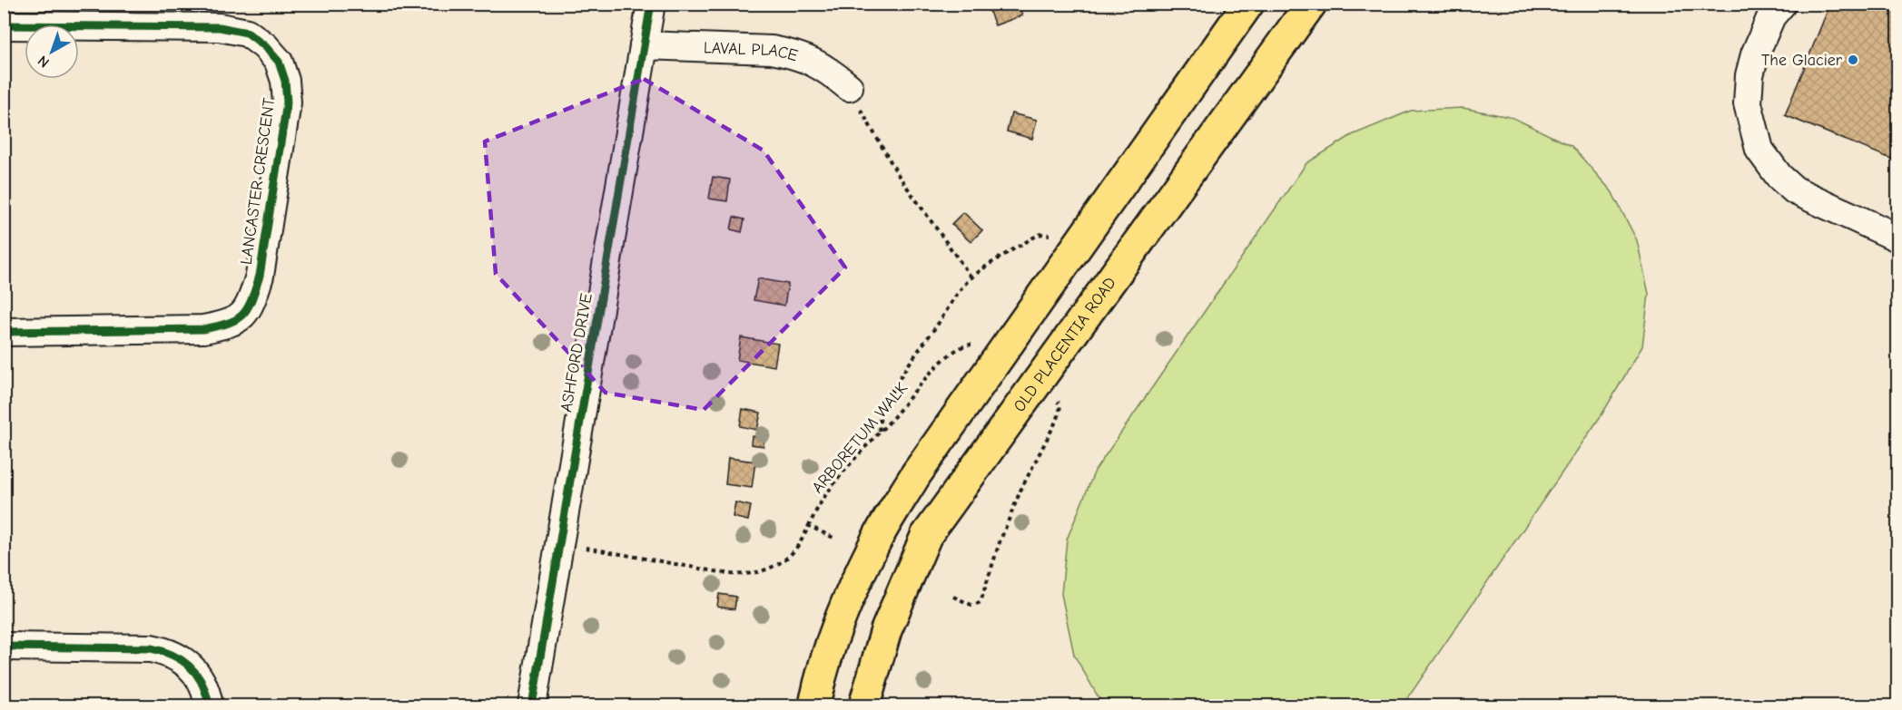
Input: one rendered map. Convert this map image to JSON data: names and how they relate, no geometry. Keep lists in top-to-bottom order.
{
  "streets": {
    "main road": ["OLD PLACENTIA ROAD"],
    "street": ["LAVAL PLACE", "LANCASTER CRESCENT", "ASHFORD DRIVE"],
    "path": ["ARBORETUM WALK"]
  },
  "crossings": [
    ["LAVAL PLACE", "ASHFORD DRIVE"]
  ],
  "places": ["The Glacier"],
  "north": "bottom left"
}
